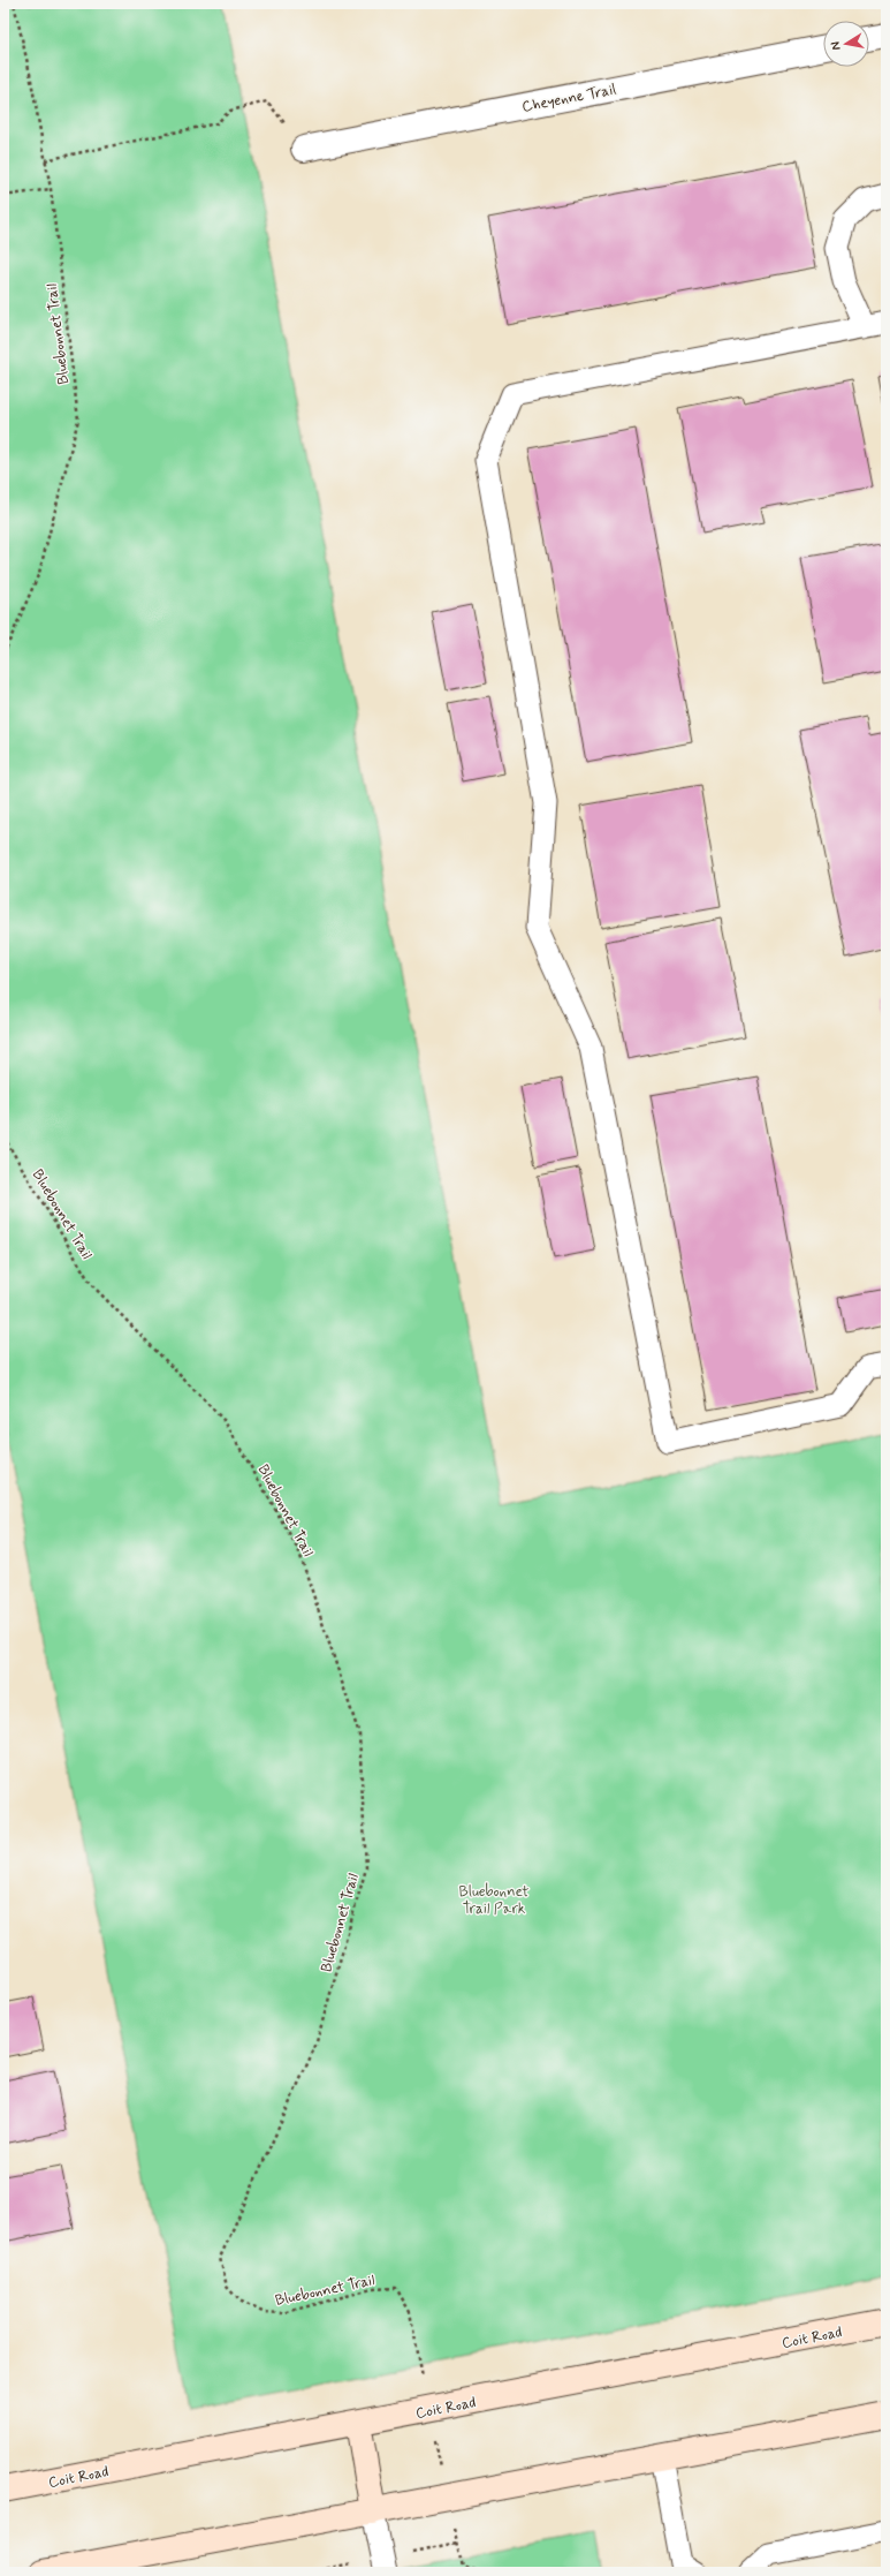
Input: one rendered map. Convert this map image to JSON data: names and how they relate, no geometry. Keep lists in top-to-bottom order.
{
  "streets": {
    "main road": ["Coit Road"],
    "street": ["Cheyenne Trail"],
    "path": ["Bluebonnet Trail"]
  },
  "crossings": [
    ["Bluebonnet Trail", "Coit Road"]
  ],
  "parks": ["Bluebonnet Trail Park"],
  "north": "left"
}
